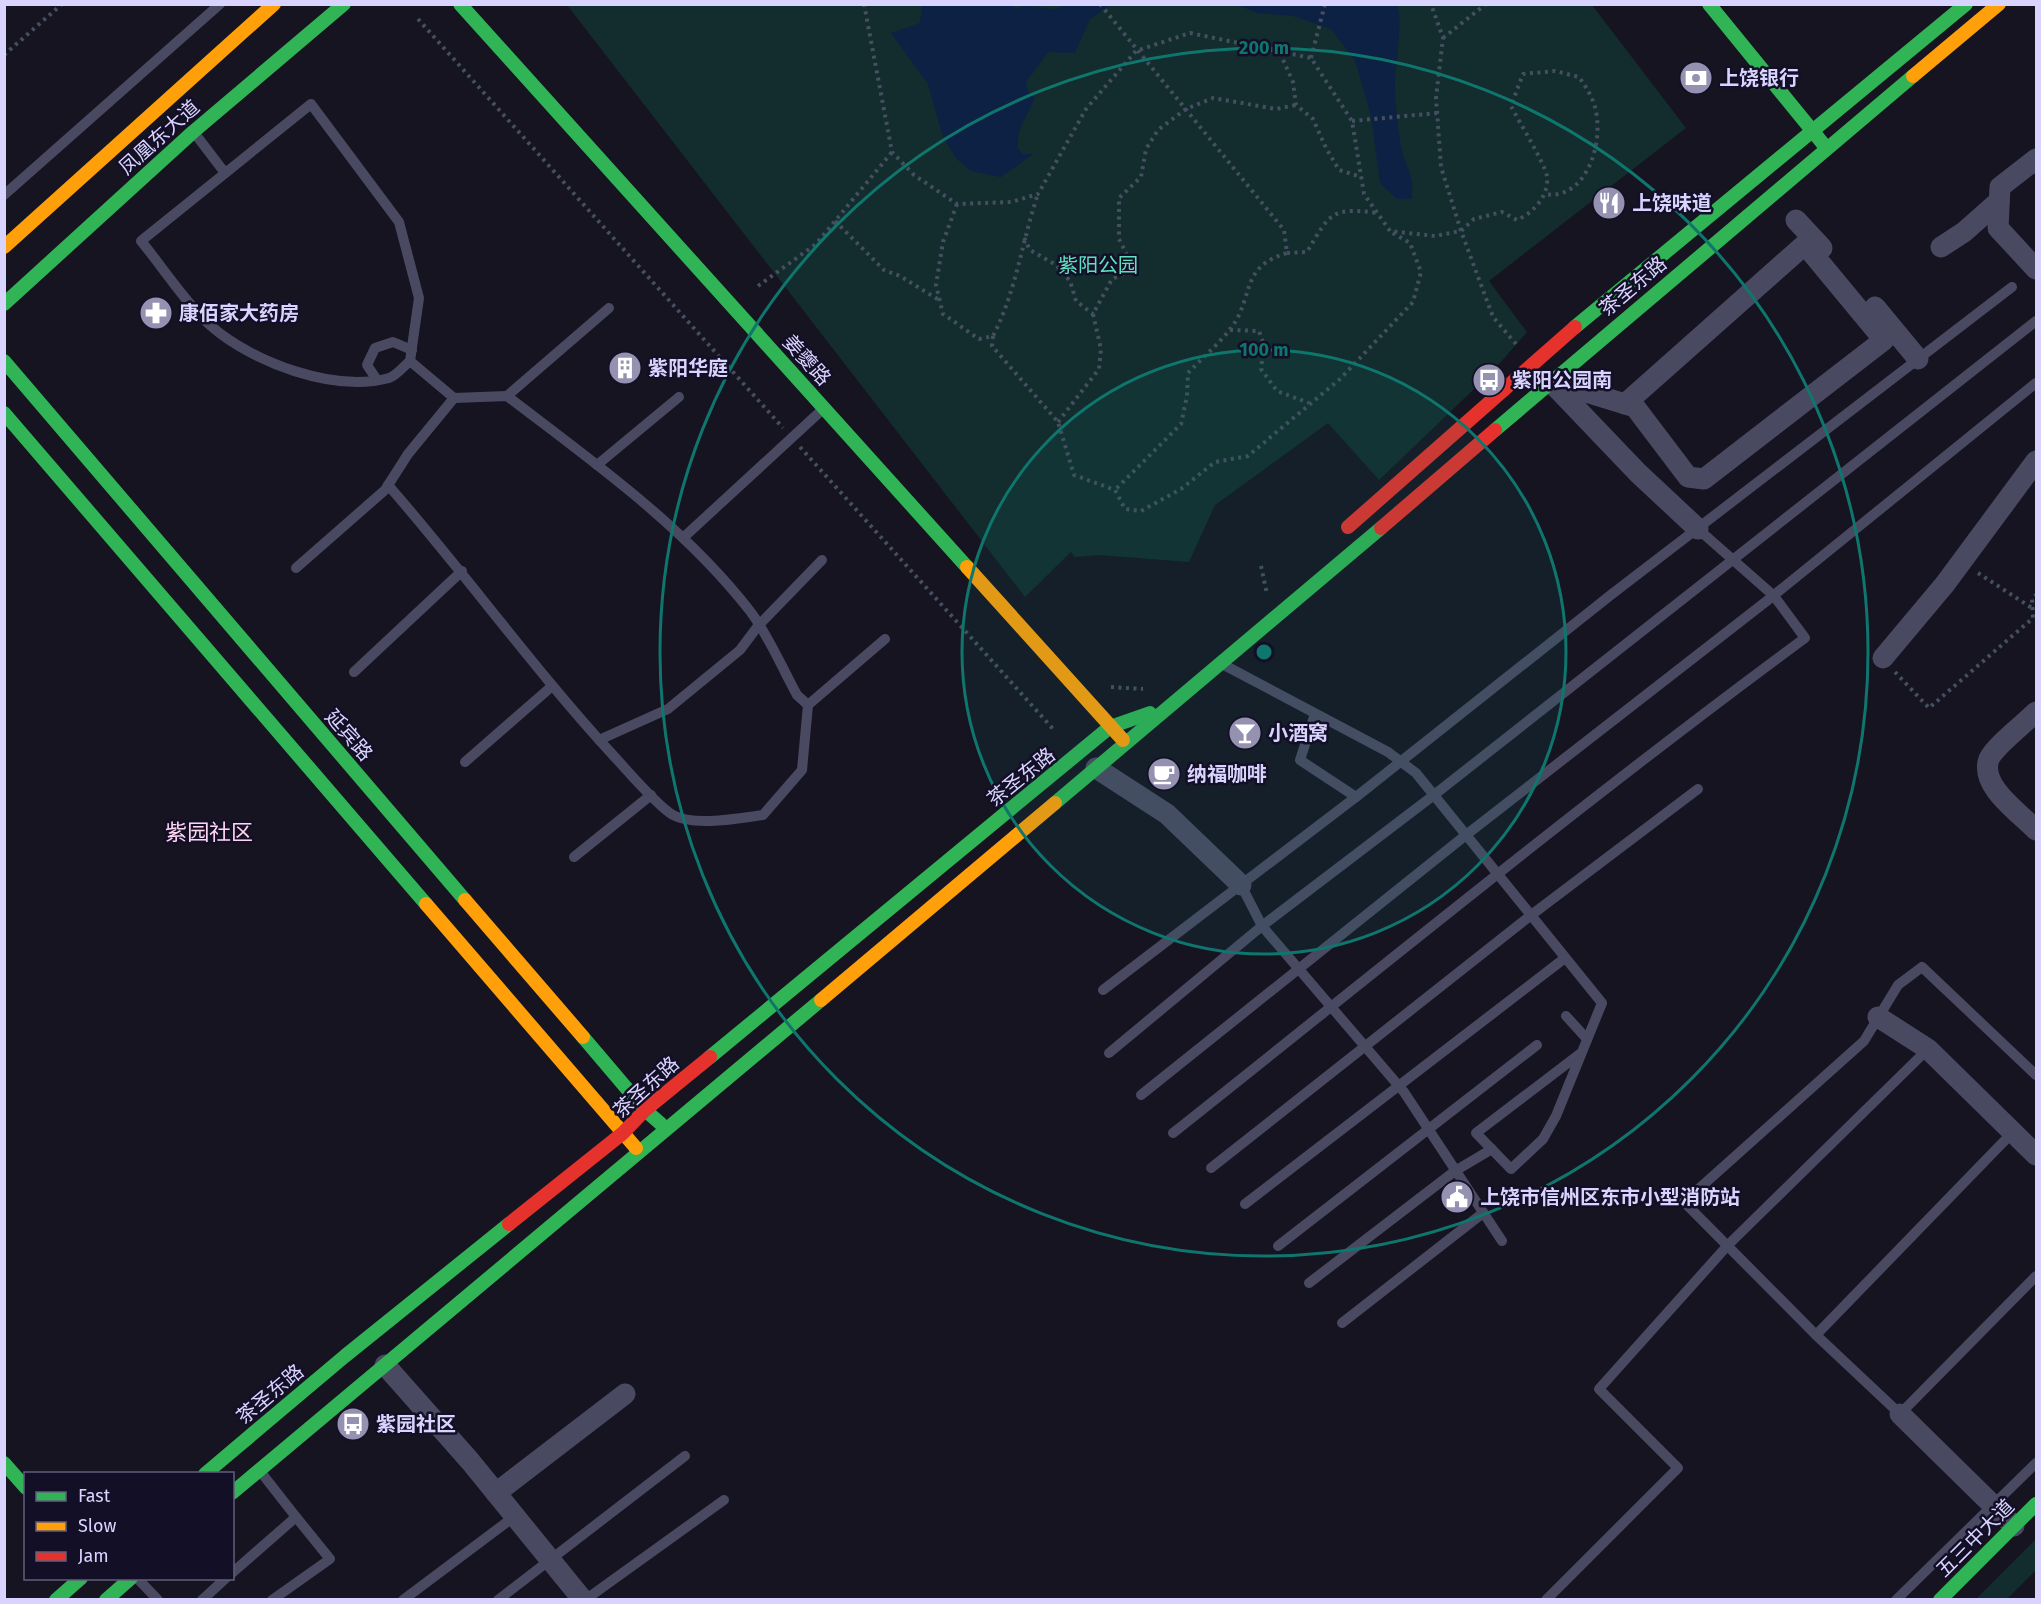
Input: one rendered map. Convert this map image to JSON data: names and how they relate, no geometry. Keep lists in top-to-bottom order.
{
  "streets": {
    "main road": [
      "凤凰东大道",
      "茶圣东路",
      "姜夔路",
      "延宾路",
      "五三中大道"
    ]
  },
  "crossings": [
    ["茶圣东路", "姜夔路"],
    ["茶圣东路", "延宾路"]
  ],
  "districts": ["紫园社区"],
  "parks": ["紫阳公园"],
  "places": {
    "bank": ["上饶银行"],
    "restaurant": ["上饶味道"],
    "pharmacy": ["康佰家大药房"],
    "building": ["紫阳华庭"],
    "bus stop": ["紫阳公园南", "紫园社区"],
    "bar": ["小酒窝"],
    "cafe": ["纳福咖啡"],
    "public building": ["上饶市信州区东市小型消防站"]
  },
  "legend": ["Fast", "Slow", "Jam"],
  "rings": ["200 m", "100 m"]
}
